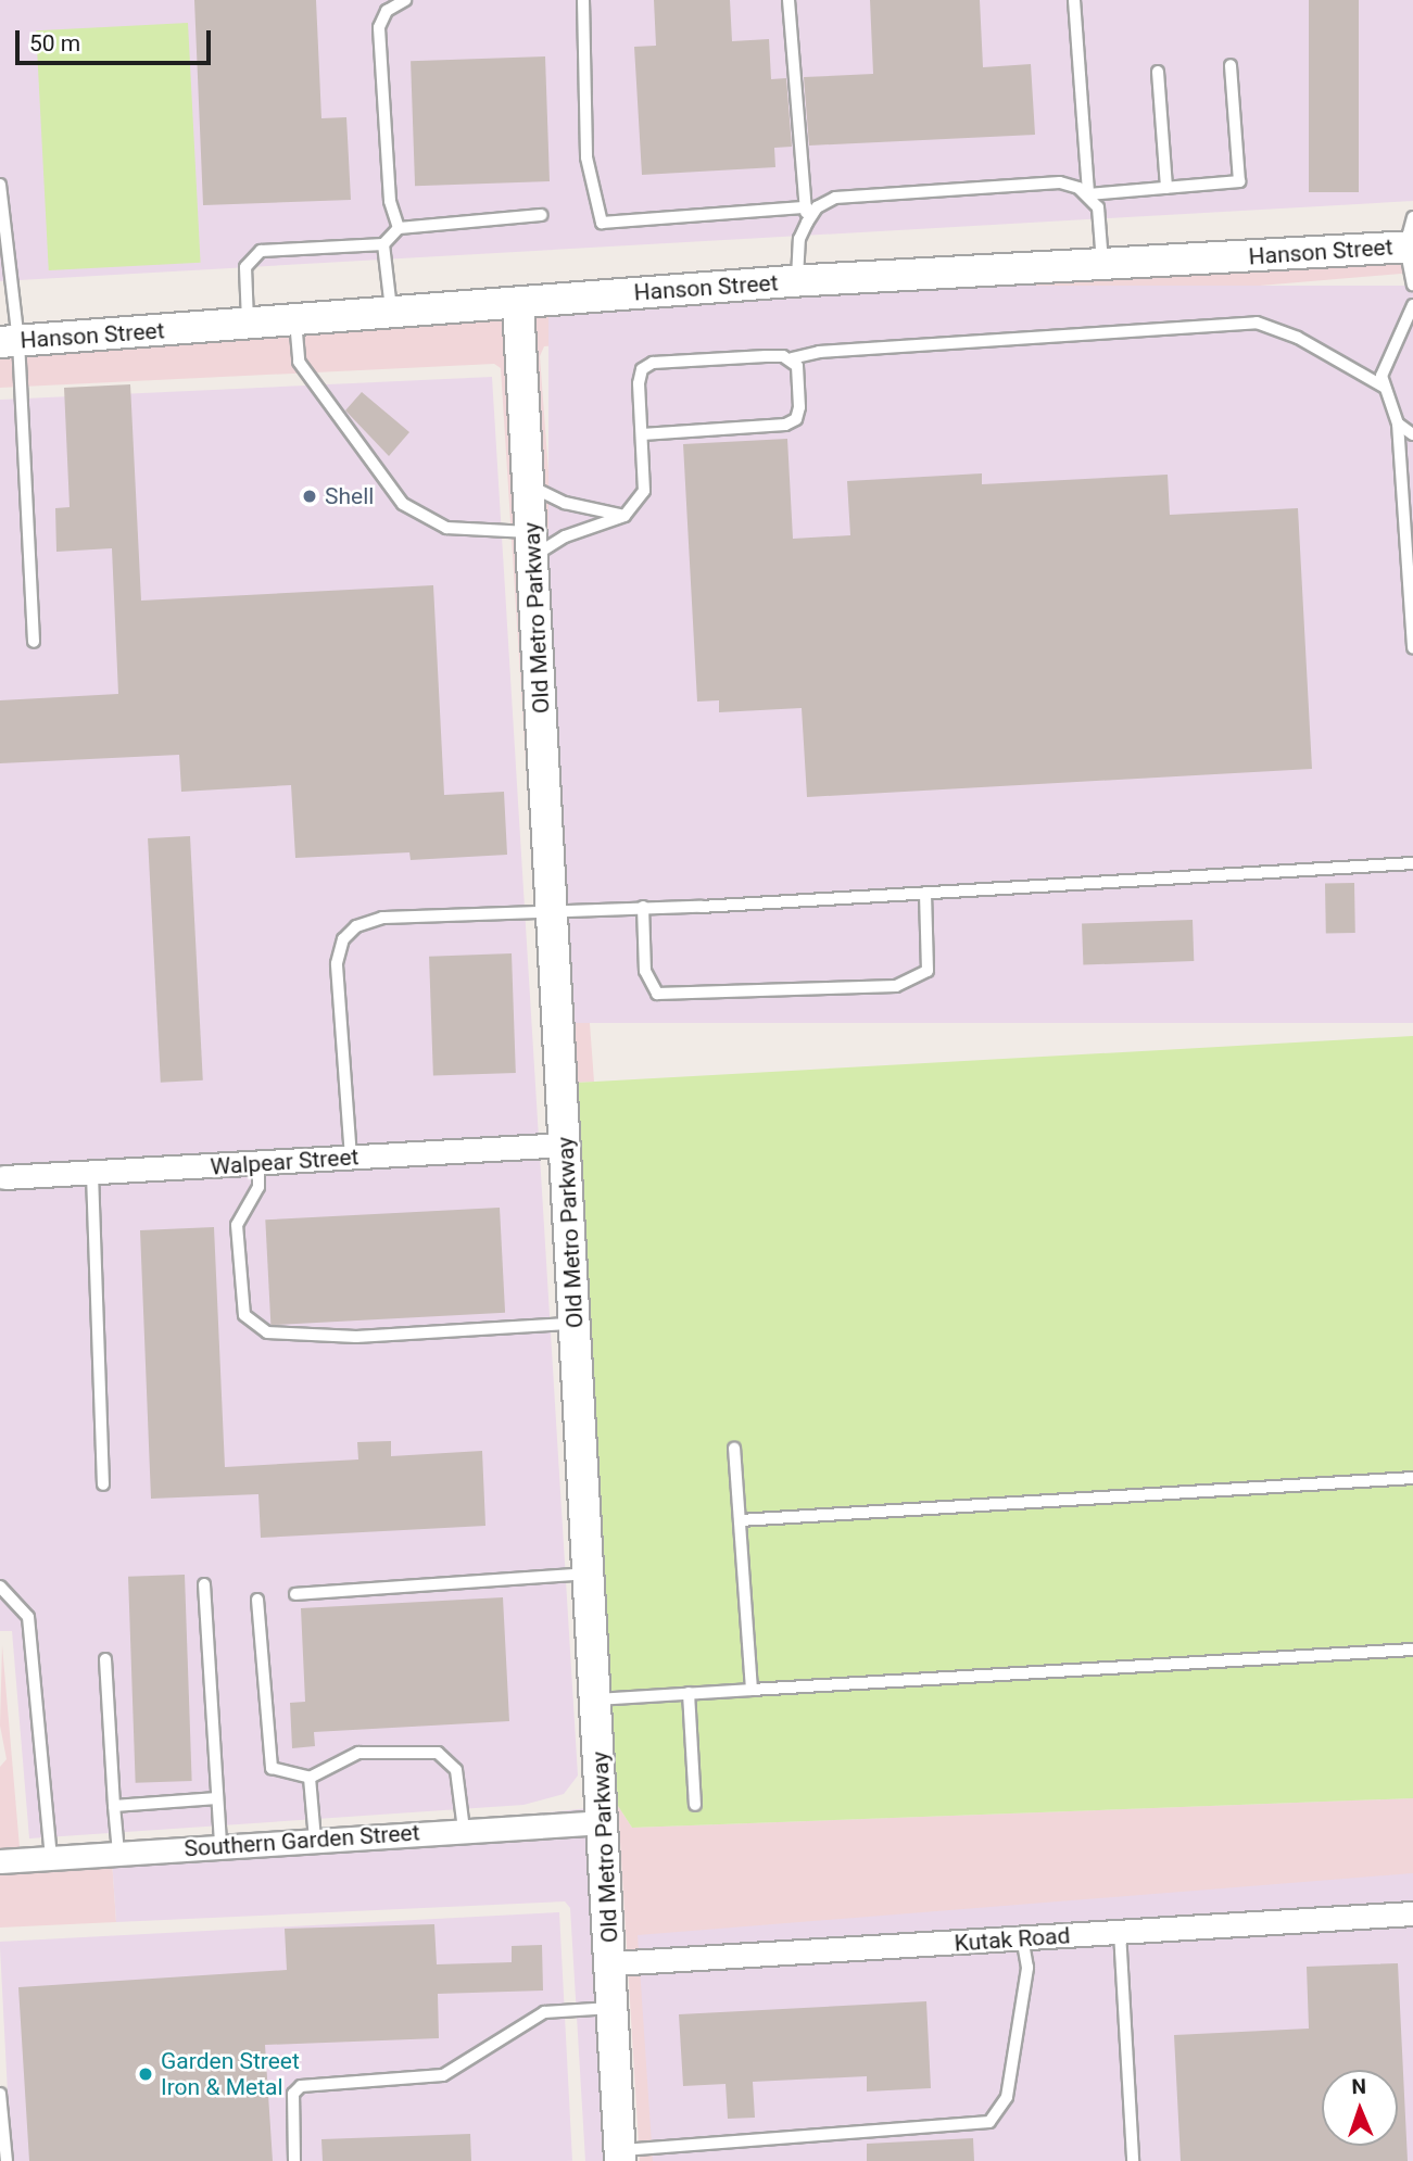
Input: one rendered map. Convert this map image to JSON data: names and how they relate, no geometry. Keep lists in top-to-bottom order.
{
  "streets": {
    "street": [
      "Hanson Street",
      "Old Metro Parkway",
      "Walpear Street",
      "Southern Garden Street",
      "Kutak Road"
    ]
  },
  "crossings": [
    ["Hanson Street", "Old Metro Parkway"],
    ["Old Metro Parkway", "Walpear Street"],
    ["Old Metro Parkway", "Southern Garden Street"],
    ["Old Metro Parkway", "Kutak Road"]
  ],
  "places": ["Shell", "Garden Street Iron & Metal"],
  "scale_bar": "50 m",
  "north": "top"
}
